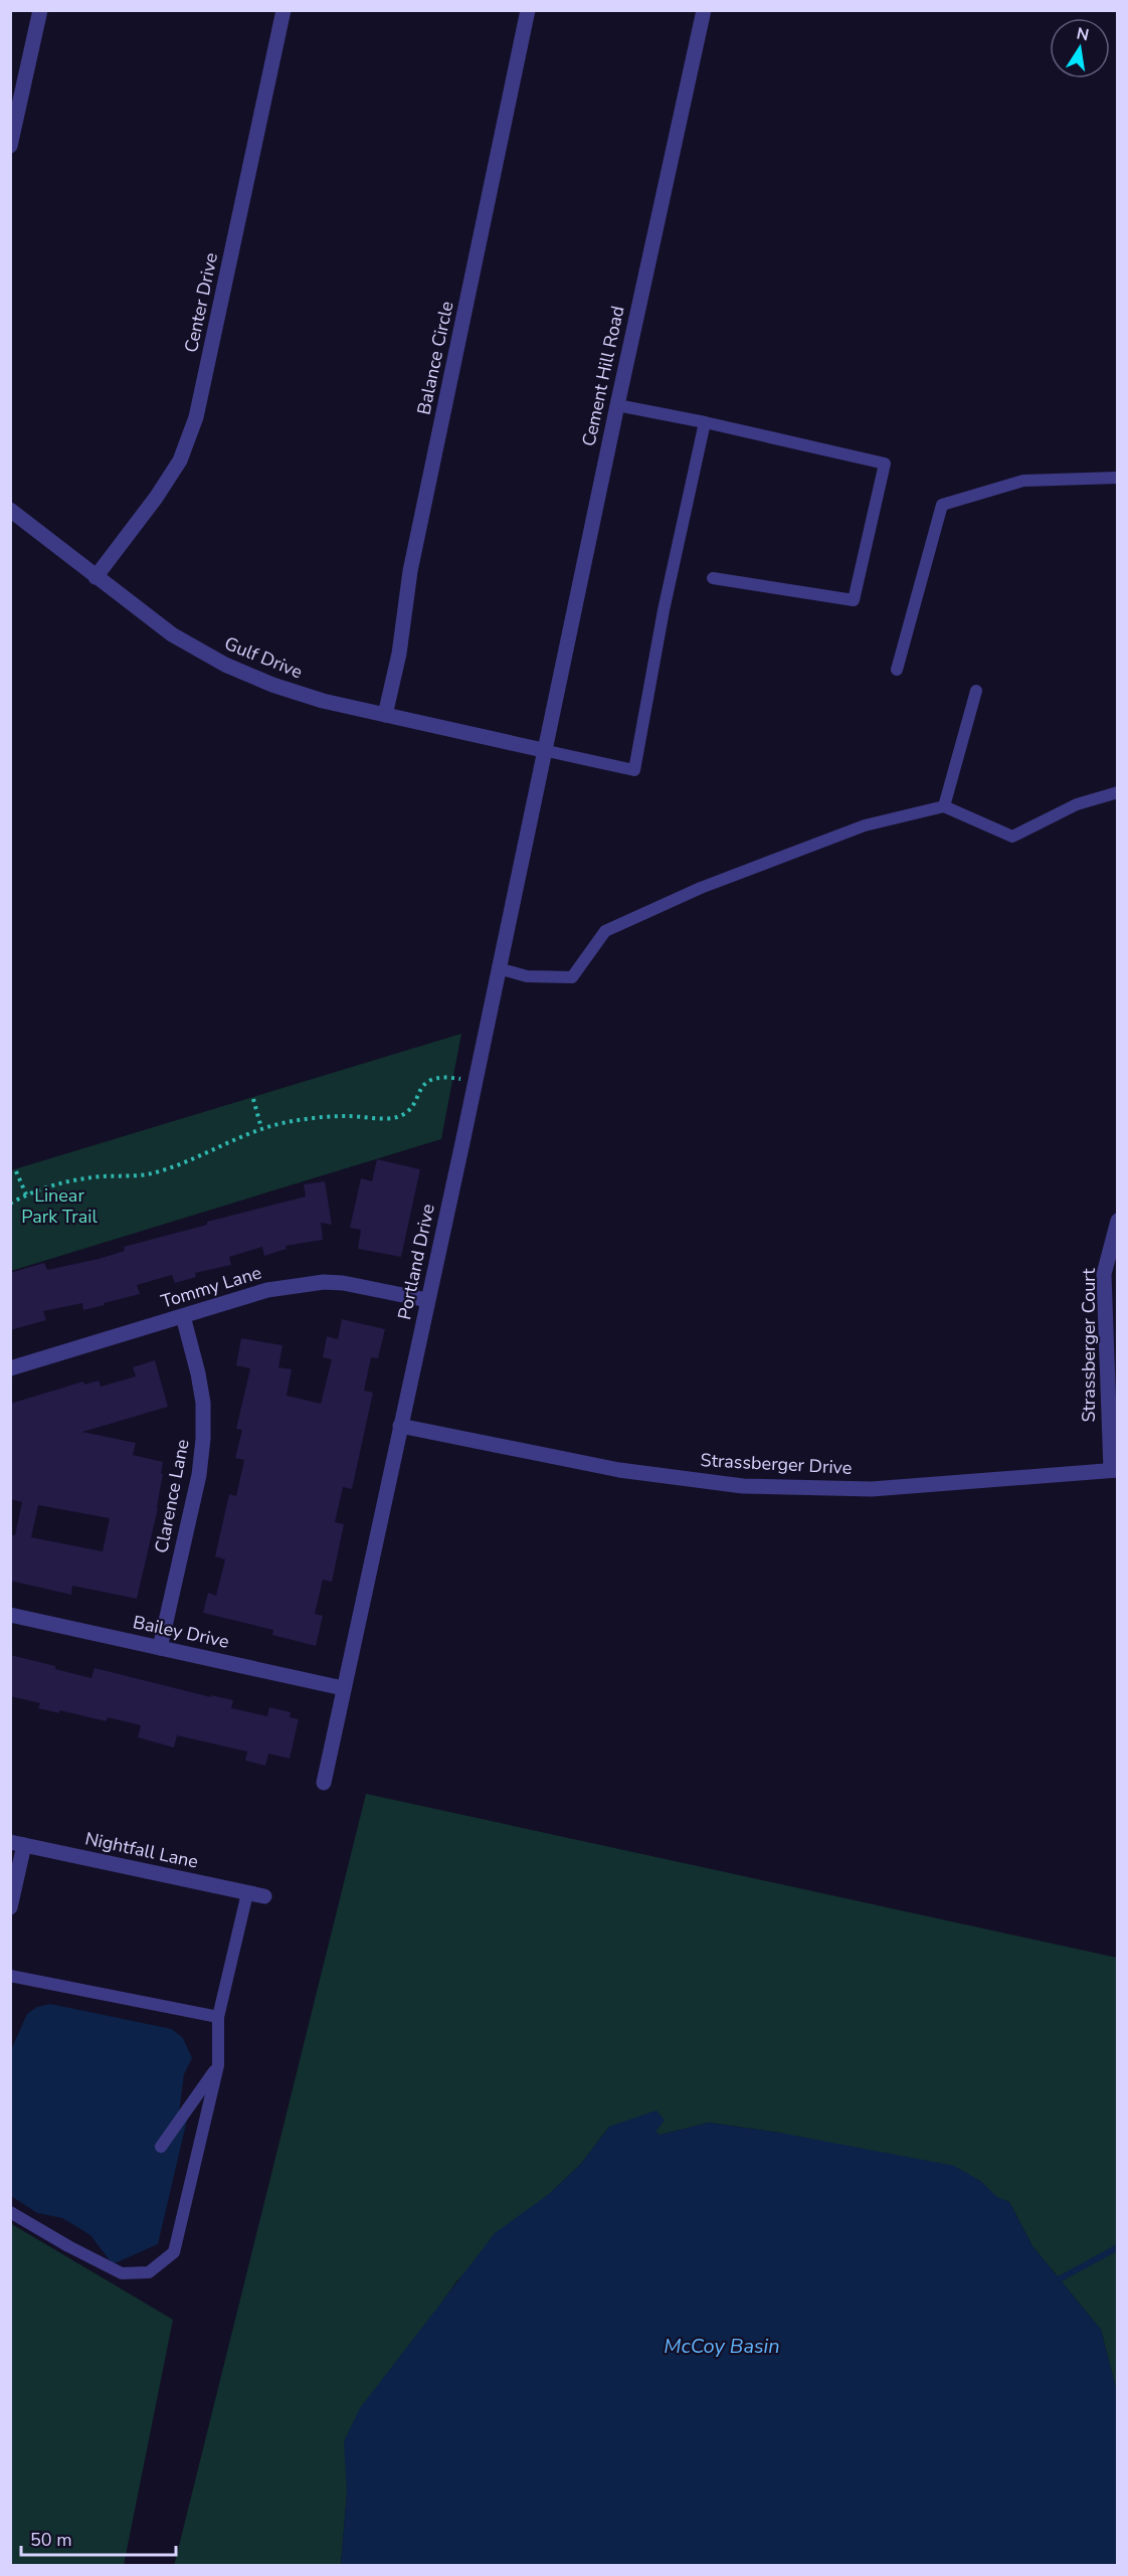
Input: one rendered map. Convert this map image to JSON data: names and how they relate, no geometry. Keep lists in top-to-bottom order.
{
  "streets": {
    "street": [
      "Center Drive",
      "Balance Circle",
      "Cement Hill Road",
      "Gulf Drive",
      "Portland Drive",
      "Tommy Lane",
      "Strassberger Court",
      "Strassberger Drive",
      "Clarence Lane",
      "Bailey Drive",
      "Nightfall Lane"
    ]
  },
  "crossings": [
    ["Center Drive", "Gulf Drive"],
    ["Balance Circle", "Gulf Drive"],
    ["Cement Hill Road", "Gulf Drive"],
    ["Cement Hill Road", "Portland Drive"],
    ["Gulf Drive", "Portland Drive"],
    ["Portland Drive", "Tommy Lane"],
    ["Portland Drive", "Strassberger Drive"],
    ["Portland Drive", "Bailey Drive"],
    ["Tommy Lane", "Clarence Lane"],
    ["Strassberger Court", "Strassberger Drive"],
    ["Clarence Lane", "Bailey Drive"]
  ],
  "water": ["McCoy Basin"],
  "parks": ["Linear Park Trail"],
  "scale_bar": "50 m",
  "north": "top"
}
